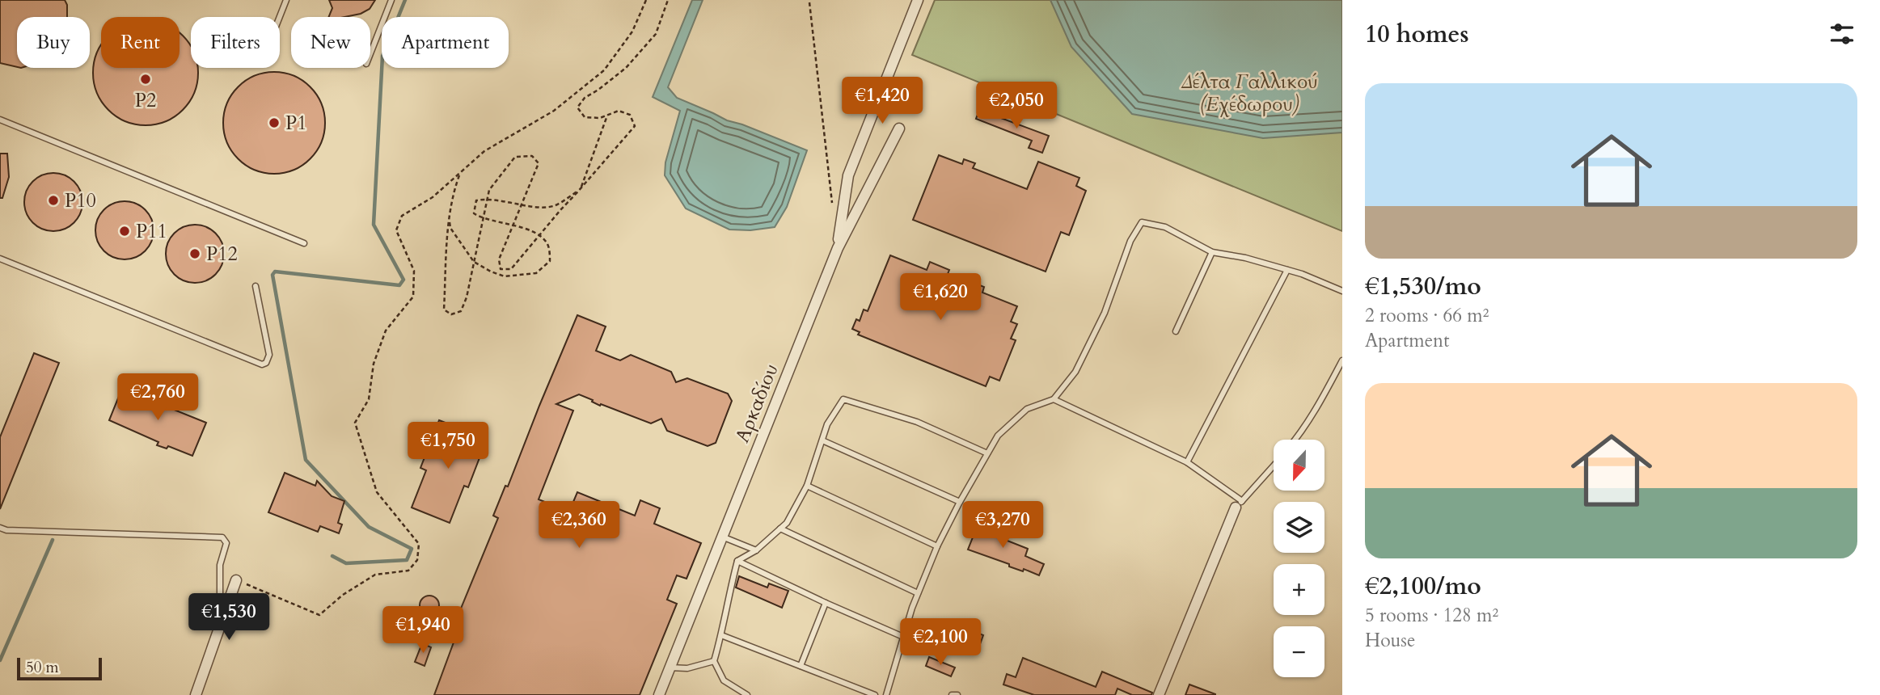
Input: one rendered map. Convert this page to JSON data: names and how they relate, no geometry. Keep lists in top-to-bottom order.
{
  "streets": {
    "street": ["Αρκαδίου"]
  },
  "parks": ["Δέλτα Γαλλικού (Εχέδωρου)"],
  "places": [
    "P2",
    "P1",
    "P10",
    "P11",
    "P12"
  ],
  "scale_bar": "50 m",
  "north": "bottom",
  "page": {
    "heading": "10 homes",
    "chip": [
      "Buy",
      "Rent",
      "Filters",
      "New",
      "Apartment"
    ],
    "list": [
      {
        "name": "€1,530/mo",
        "note": "2 rooms · 66 m² · Apartment"
      },
      {
        "name": "€2,100/mo",
        "note": "5 rooms · 128 m² · House"
      }
    ],
    "price": [
      "€1,420",
      "€2,050",
      "€1,620",
      "€2,760",
      "€1,750",
      "€2,360",
      "€3,270",
      "€1,530",
      "€1,940",
      "€2,100"
    ],
    "map_buttons": ["+", "−"],
    "scale": "50 m"
  }
}
